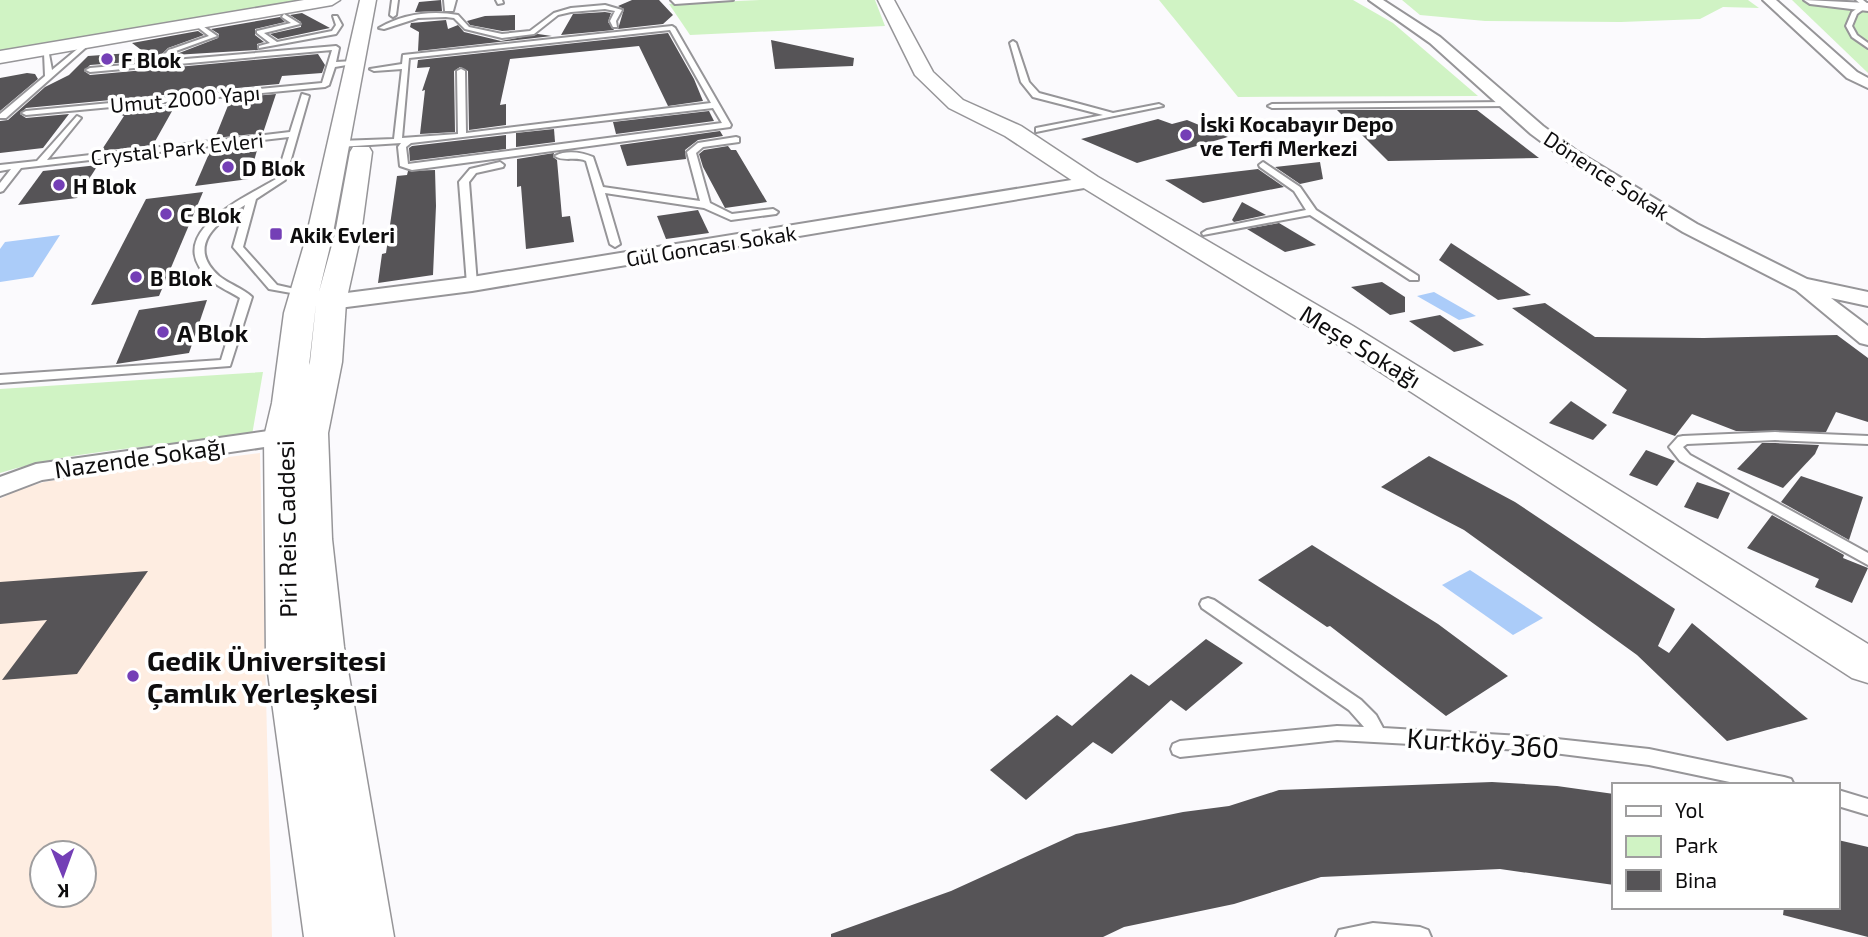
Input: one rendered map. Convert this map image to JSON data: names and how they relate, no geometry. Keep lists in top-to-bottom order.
{
  "streets": {
    "street": [
      "Dönence Sokak",
      "Gül Goncası Sokak",
      "Meşe Sokağı",
      "Nazende Sokağı",
      "Piri Reis Caddesi"
    ],
    "lane": ["Umut 2000 Yapı", "Crystal Park Evleri", "Kurtköy 360"]
  },
  "crossings": [
    ["Umut 2000 Yapı", "Piri Reis Caddesi"],
    ["Gül Goncası Sokak", "Meşe Sokağı"],
    ["Gül Goncası Sokak", "Piri Reis Caddesi"],
    ["Nazende Sokağı", "Piri Reis Caddesi"]
  ],
  "places": {
    "other": [
      "F Blok",
      "İski Kocabayır Depo ve Terfi Merkezi",
      "D Blok",
      "H Blok",
      "C Blok",
      "B Blok",
      "A Blok",
      "Gedik Üniversitesi Çamlık Yerleşkesi"
    ],
    "transit": ["Akik Evleri"]
  },
  "legend": ["Yol", "Park", "Bina"],
  "north": "bottom"
}
